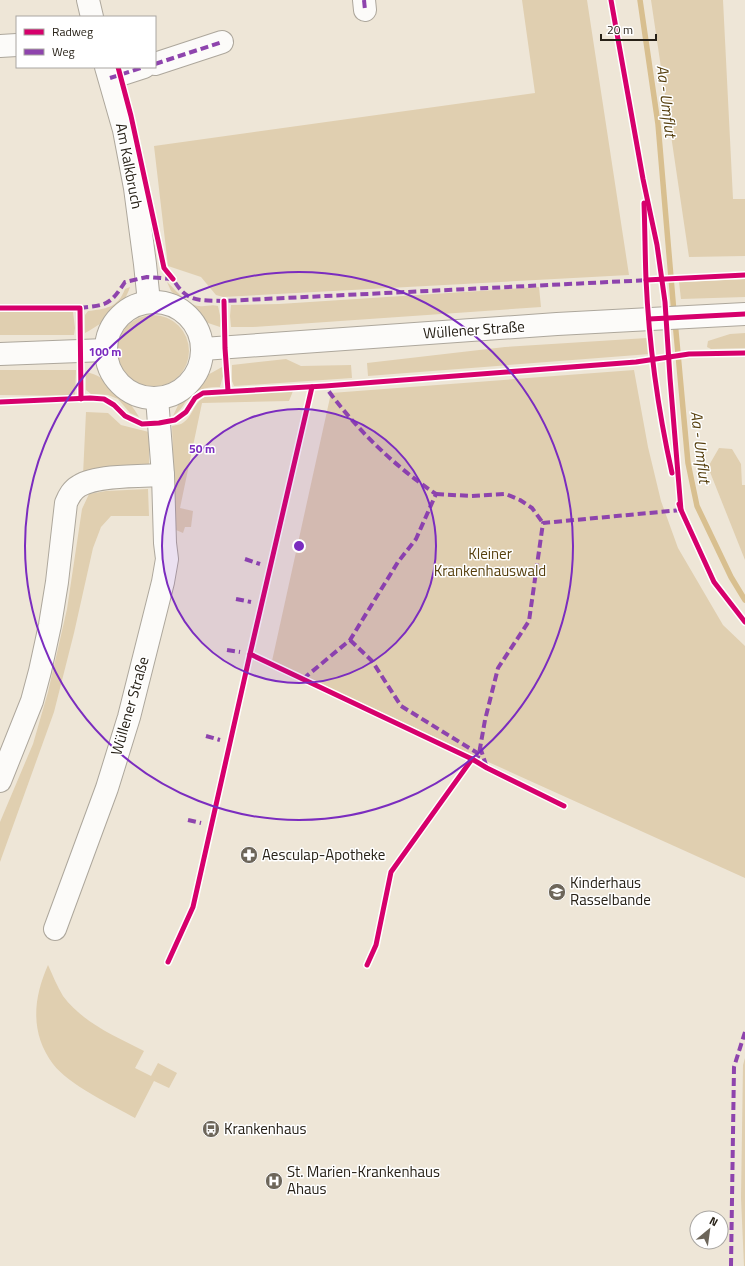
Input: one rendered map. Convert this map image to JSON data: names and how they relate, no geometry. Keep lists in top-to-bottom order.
{
  "streets": {
    "street": ["Am Kalkbruch", "Wüllener Straße"]
  },
  "crossings": [
    ["Am Kalkbruch", "Wüllener Straße"]
  ],
  "water": ["Aa - Umflut"],
  "parks": ["Kleiner Krankenhauswald"],
  "places": {
    "pharmacy": ["Aesculap-Apotheke"],
    "school or university": ["Kinderhaus Rasselbande"],
    "bus stop": ["Krankenhaus"],
    "hospital": ["St. Marien-Krankenhaus Ahaus"]
  },
  "legend": ["Radweg", "Weg"],
  "scale_bar": "20 m",
  "north": "top right",
  "rings": ["100 m", "50 m"]
}
